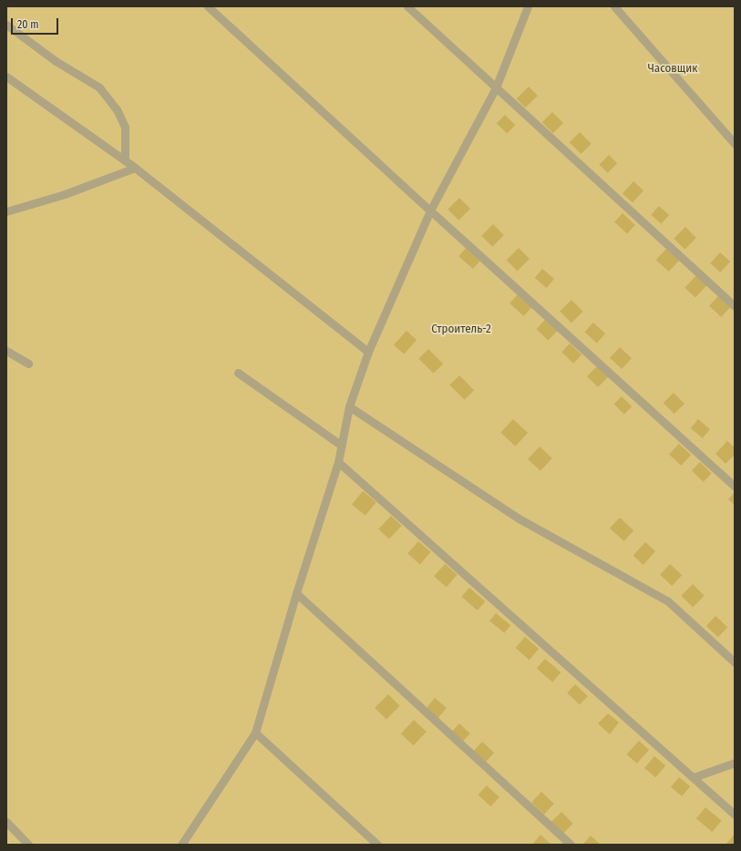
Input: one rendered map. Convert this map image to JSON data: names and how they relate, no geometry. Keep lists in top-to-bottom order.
{
  "parks": ["Часовщик", "Строитель-2"],
  "scale_bar": "20 m"
}
